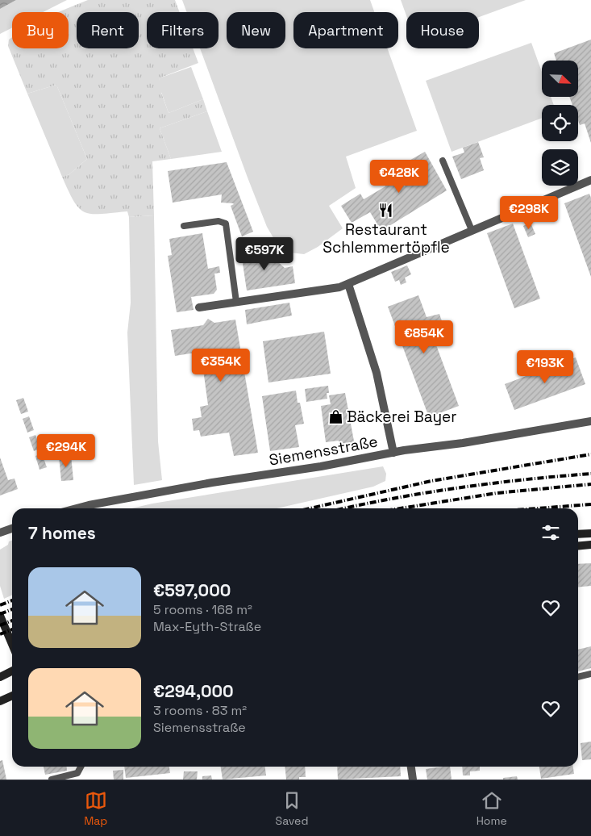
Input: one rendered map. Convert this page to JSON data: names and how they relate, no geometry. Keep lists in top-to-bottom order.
{
  "streets": {
    "street": ["Siemensstraße"]
  },
  "places": {
    "restaurant": ["Restaurant Schlemmertöpfle"],
    "shop": ["Bäckerei Bayer"]
  },
  "north": "bottom right",
  "page": {
    "chip": [
      "Buy",
      "Rent",
      "Filters",
      "New",
      "Apartment",
      "House"
    ],
    "price": [
      "€428K",
      "€298K",
      "€597K",
      "€854K",
      "€354K",
      "€193K",
      "€294K"
    ],
    "heading": "7 homes",
    "list": [
      {
        "name": "€597,000",
        "note": "5 rooms · 168 m² · Max-Eyth-Straße"
      },
      {
        "name": "€294,000",
        "note": "3 rooms · 83 m² · Siemensstraße"
      }
    ],
    "tabs": ["Map", "Saved", "Home"]
  }
}
